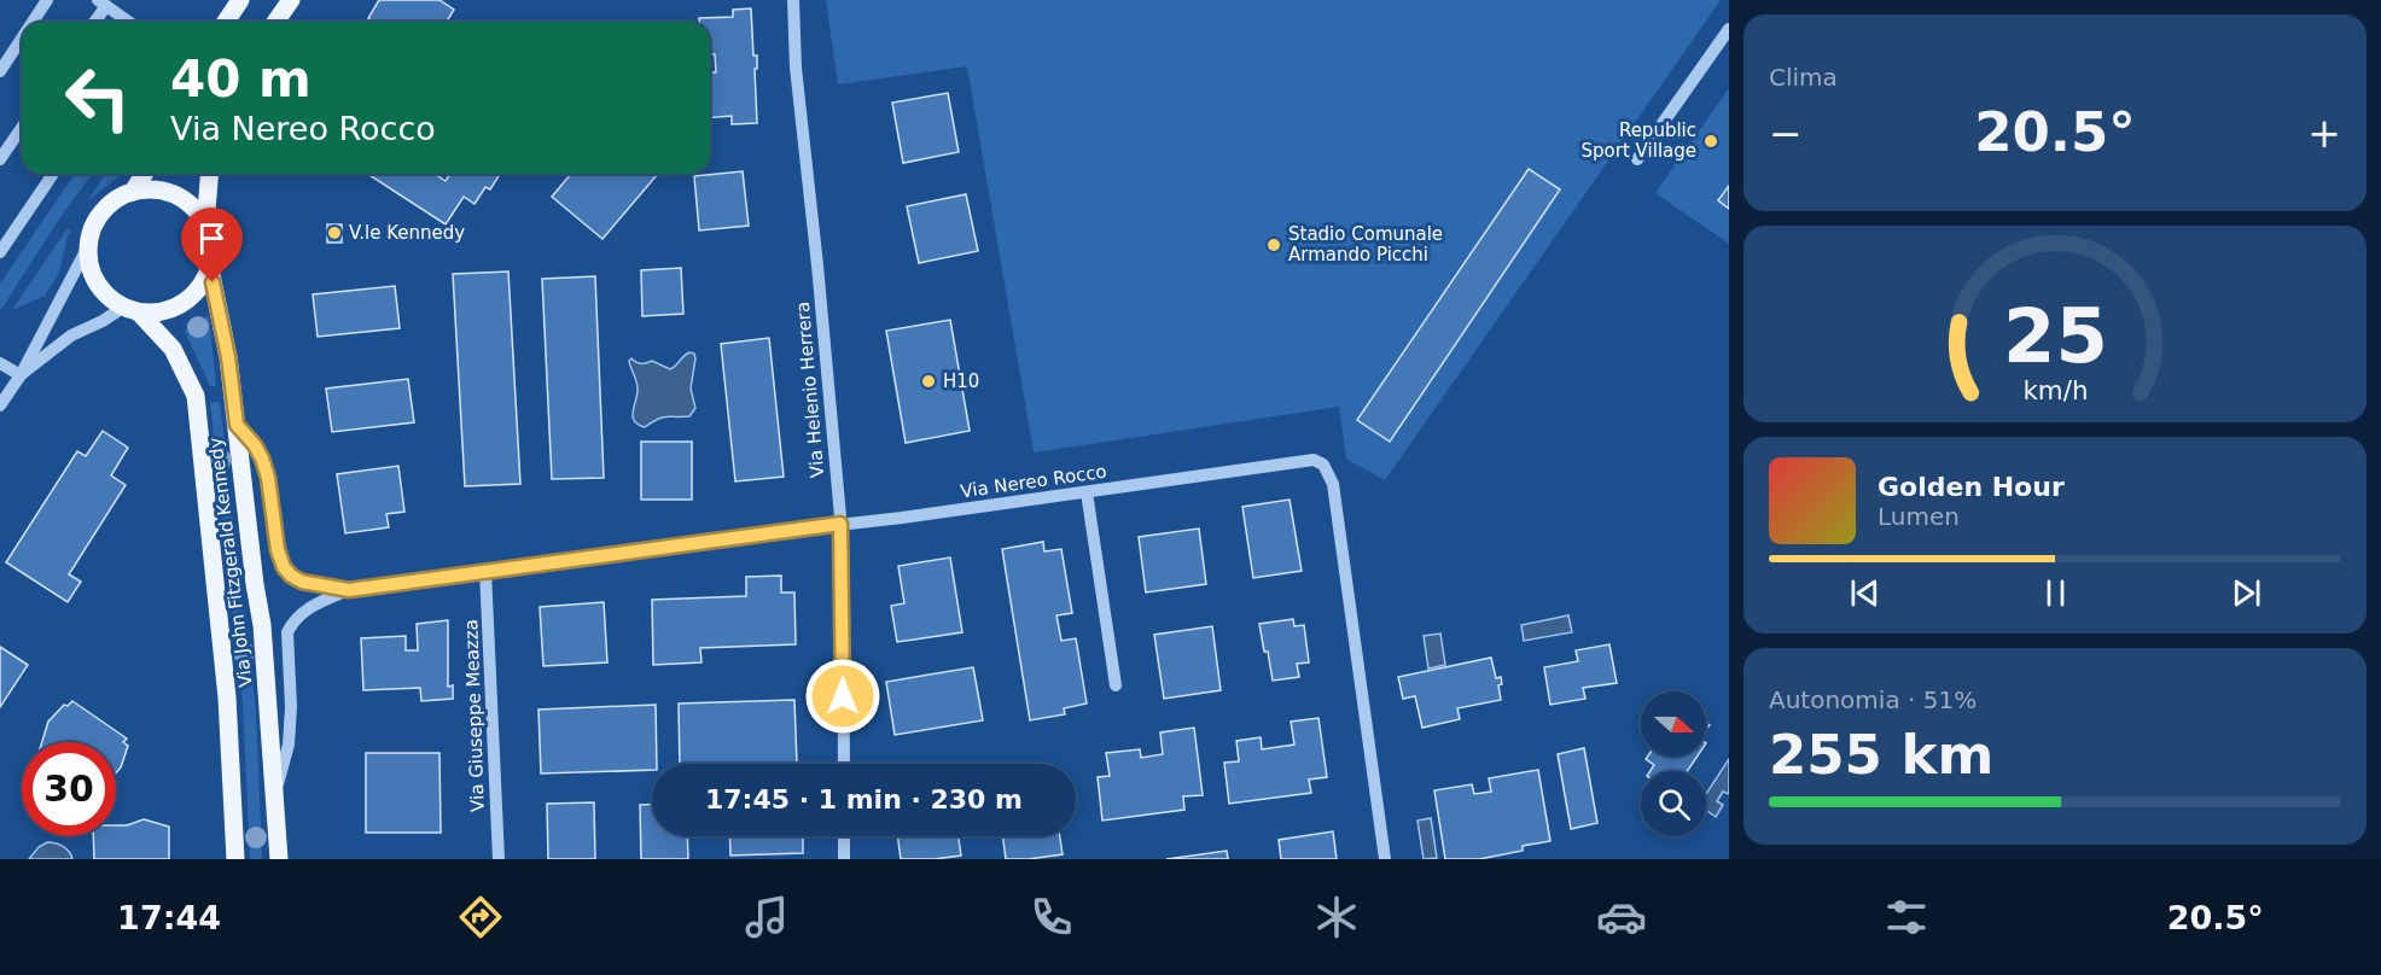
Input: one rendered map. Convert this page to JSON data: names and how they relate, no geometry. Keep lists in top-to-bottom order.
{
  "streets": {
    "main road": ["Via John Fitzgerald Kennedy"],
    "street": ["Via Helenio Herrera", "Via Nereo Rocco", "Via Giuseppe Meazza"]
  },
  "crossings": [
    ["Via Helenio Herrera", "Via Nereo Rocco"],
    ["Via Nereo Rocco", "Via John Fitzgerald Kennedy"],
    ["Via Nereo Rocco", "Via Giuseppe Meazza"]
  ],
  "places": [
    "Republic Sport Village",
    "V.le Kennedy",
    "Stadio Comunale Armando Picchi",
    "H10"
  ],
  "north": "right",
  "page": {
    "tile": [
      "Clima",
      ["Autonomia · 51%", "255 km"]
    ],
    "turn": ["40 m", "Via Nereo Rocco"],
    "heat": ["−", "20.5°", "+"],
    "song": ["Golden Hour", "Lumen"],
    "limit": "30",
    "trip": "17:45 · 1 min · 230 m",
    "tabs": ["17:44", "20.5°"],
    "gauge": ["25", "km/h"]
  }
}
